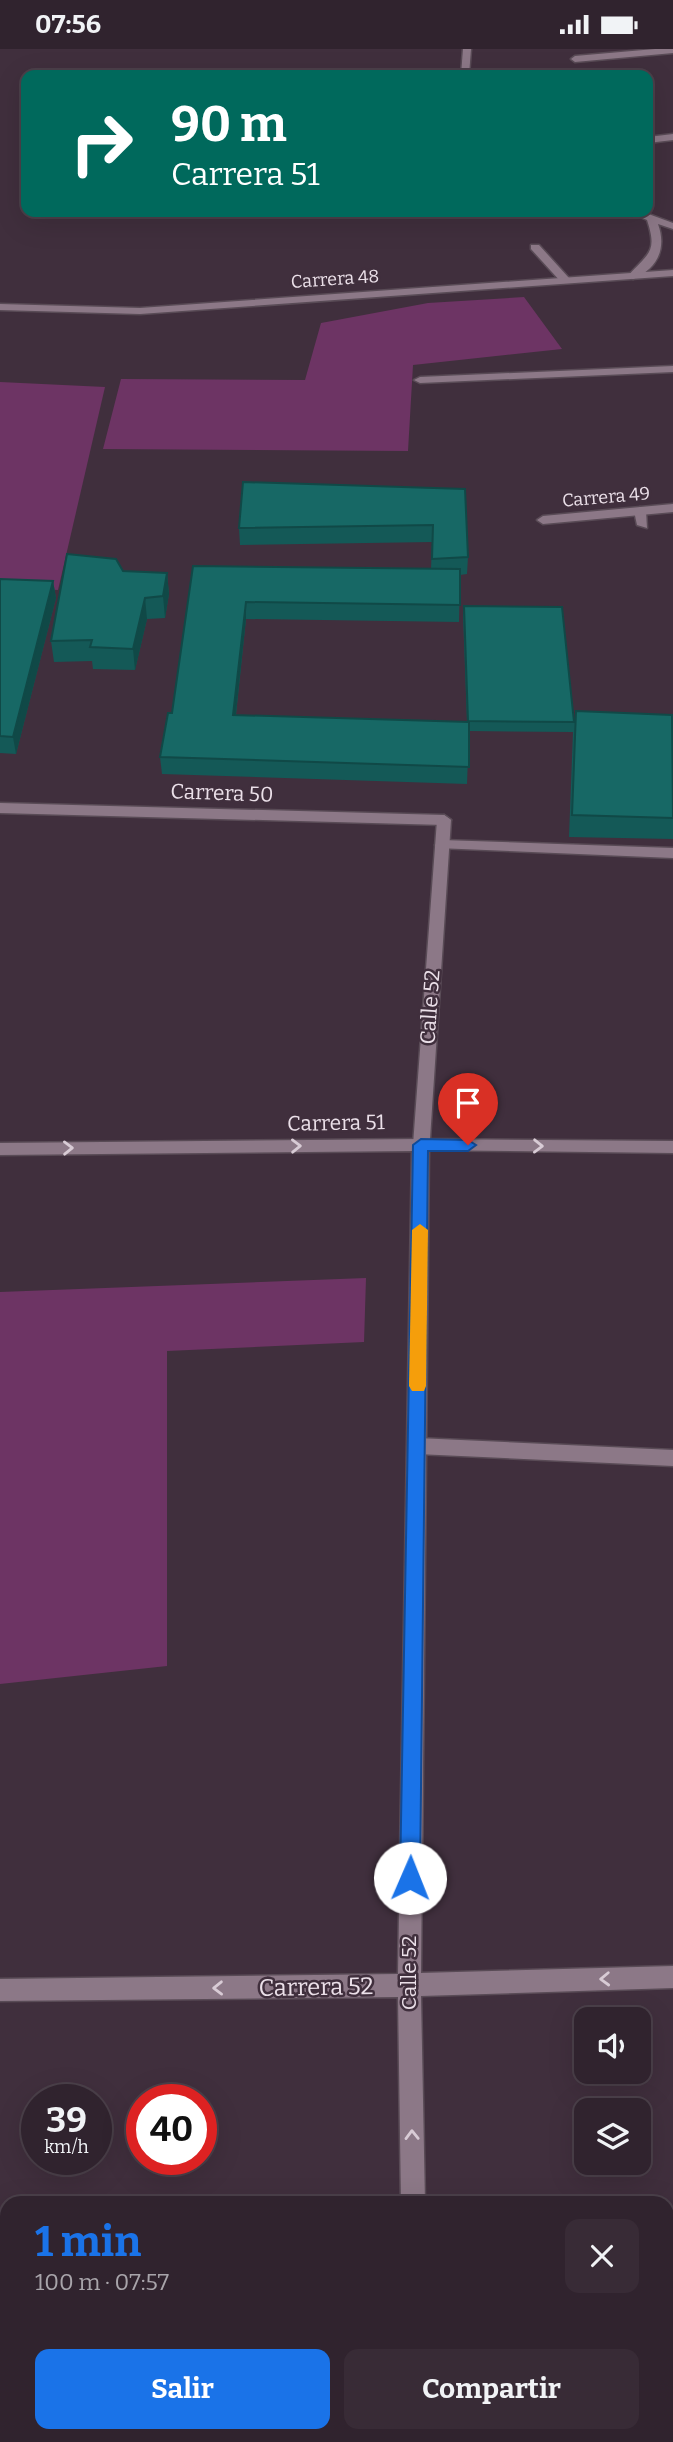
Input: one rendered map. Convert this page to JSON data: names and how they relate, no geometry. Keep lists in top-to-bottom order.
{
  "streets": {
    "street": [
      "Carrera 48",
      "Carrera 49",
      "Carrera 50",
      "Calle 52",
      "Carrera 51",
      "Carrera 52"
    ]
  },
  "crossings": [
    ["Carrera 50", "Calle 52"],
    ["Calle 52", "Carrera 51"],
    ["Calle 52", "Carrera 52"]
  ],
  "one_way": ["Carrera 51", "Carrera 52"],
  "page": {
    "status": "07:56",
    "turn": ["90 m", "Carrera 51"],
    "speed": "39 km/h",
    "limit": "40",
    "heading": ["1 min", "100 m · 07:57"],
    "buttons": ["Salir", "Compartir"]
  }
}
